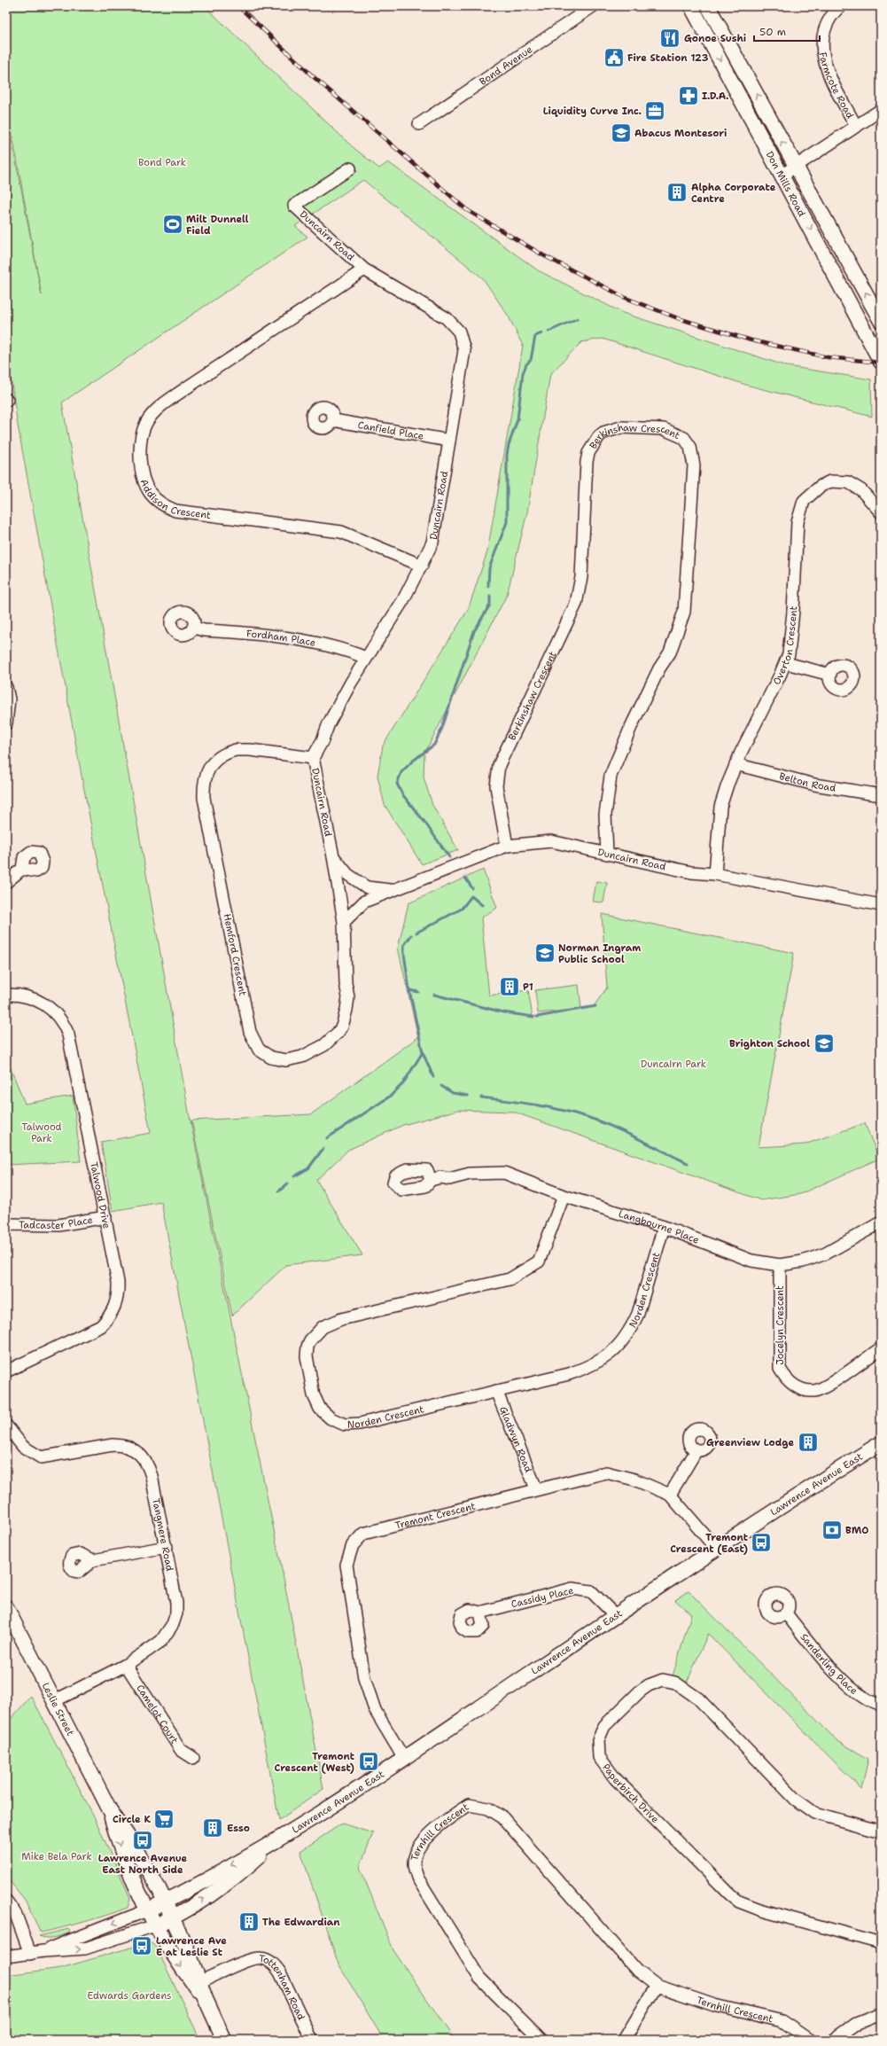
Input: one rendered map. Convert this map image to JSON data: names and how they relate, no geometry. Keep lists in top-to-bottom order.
{
  "streets": {
    "main road": ["Don Mills Road", "Lawrence Avenue East", "Leslie Street"],
    "street": [
      "Bond Avenue",
      "Farmcote Road",
      "Duncairn Road",
      "Canfield Place",
      "Berkinshaw Crescent",
      "Addison Crescent",
      "Fordham Place",
      "Overton Crescent",
      "Belton Road",
      "Hemford Crescent",
      "Talwood Drive",
      "Tadcaster Place",
      "Langbourne Place",
      "Norden Crescent",
      "Jocelyn Crescent",
      "Gladwyn Road",
      "Tremont Crescent",
      "Tangmere Road",
      "Cassidy Place",
      "Sanderling Place",
      "Camelot Court",
      "Paperbirch Drive",
      "Ternhill Crescent",
      "Tottenham Road"
    ]
  },
  "crossings": [
    ["Duncairn Road", "Canfield Place"],
    ["Duncairn Road", "Berkinshaw Crescent"],
    ["Duncairn Road", "Addison Crescent"],
    ["Duncairn Road", "Fordham Place"],
    ["Duncairn Road", "Overton Crescent"],
    ["Duncairn Road", "Hemford Crescent"],
    ["Overton Crescent", "Belton Road"],
    ["Talwood Drive", "Tadcaster Place"],
    ["Langbourne Place", "Norden Crescent"],
    ["Langbourne Place", "Jocelyn Crescent"],
    ["Norden Crescent", "Gladwyn Road"],
    ["Gladwyn Road", "Tremont Crescent"],
    ["Lawrence Avenue East", "Tremont Crescent"],
    ["Lawrence Avenue East", "Cassidy Place"],
    ["Lawrence Avenue East", "Leslie Street"],
    ["Tangmere Road", "Leslie Street"],
    ["Tangmere Road", "Camelot Court"],
    ["Leslie Street", "Tottenham Road"]
  ],
  "parks": [
    "Bond Park",
    "Duncairn Park",
    "Talwood Park",
    "Mike Bela Park",
    "Edwards Gardens"
  ],
  "places": {
    "restaurant": ["Gonoe Sushi"],
    "public building": ["Fire Station 123"],
    "pharmacy": ["I.D.A."],
    "office": ["Liquidity Curve Inc."],
    "school or university": ["Abacus Montesori", "Norman Ingram Public School", "Brighton School"],
    "building": [
      "Alpha Corporate Centre",
      "P1",
      "Greenview Lodge",
      "Esso",
      "The Edwardian"
    ],
    "sports": ["Milt Dunnell Field"],
    "bank": ["BMO"],
    "bus stop": [
      "Tremont Crescent (East)",
      "Tremont Crescent (West)",
      "Lawrence Avenue East North Side",
      "Lawrence Ave E at Leslie St"
    ],
    "supermarket": ["Circle K"]
  },
  "scale_bar": "50 m"
}
